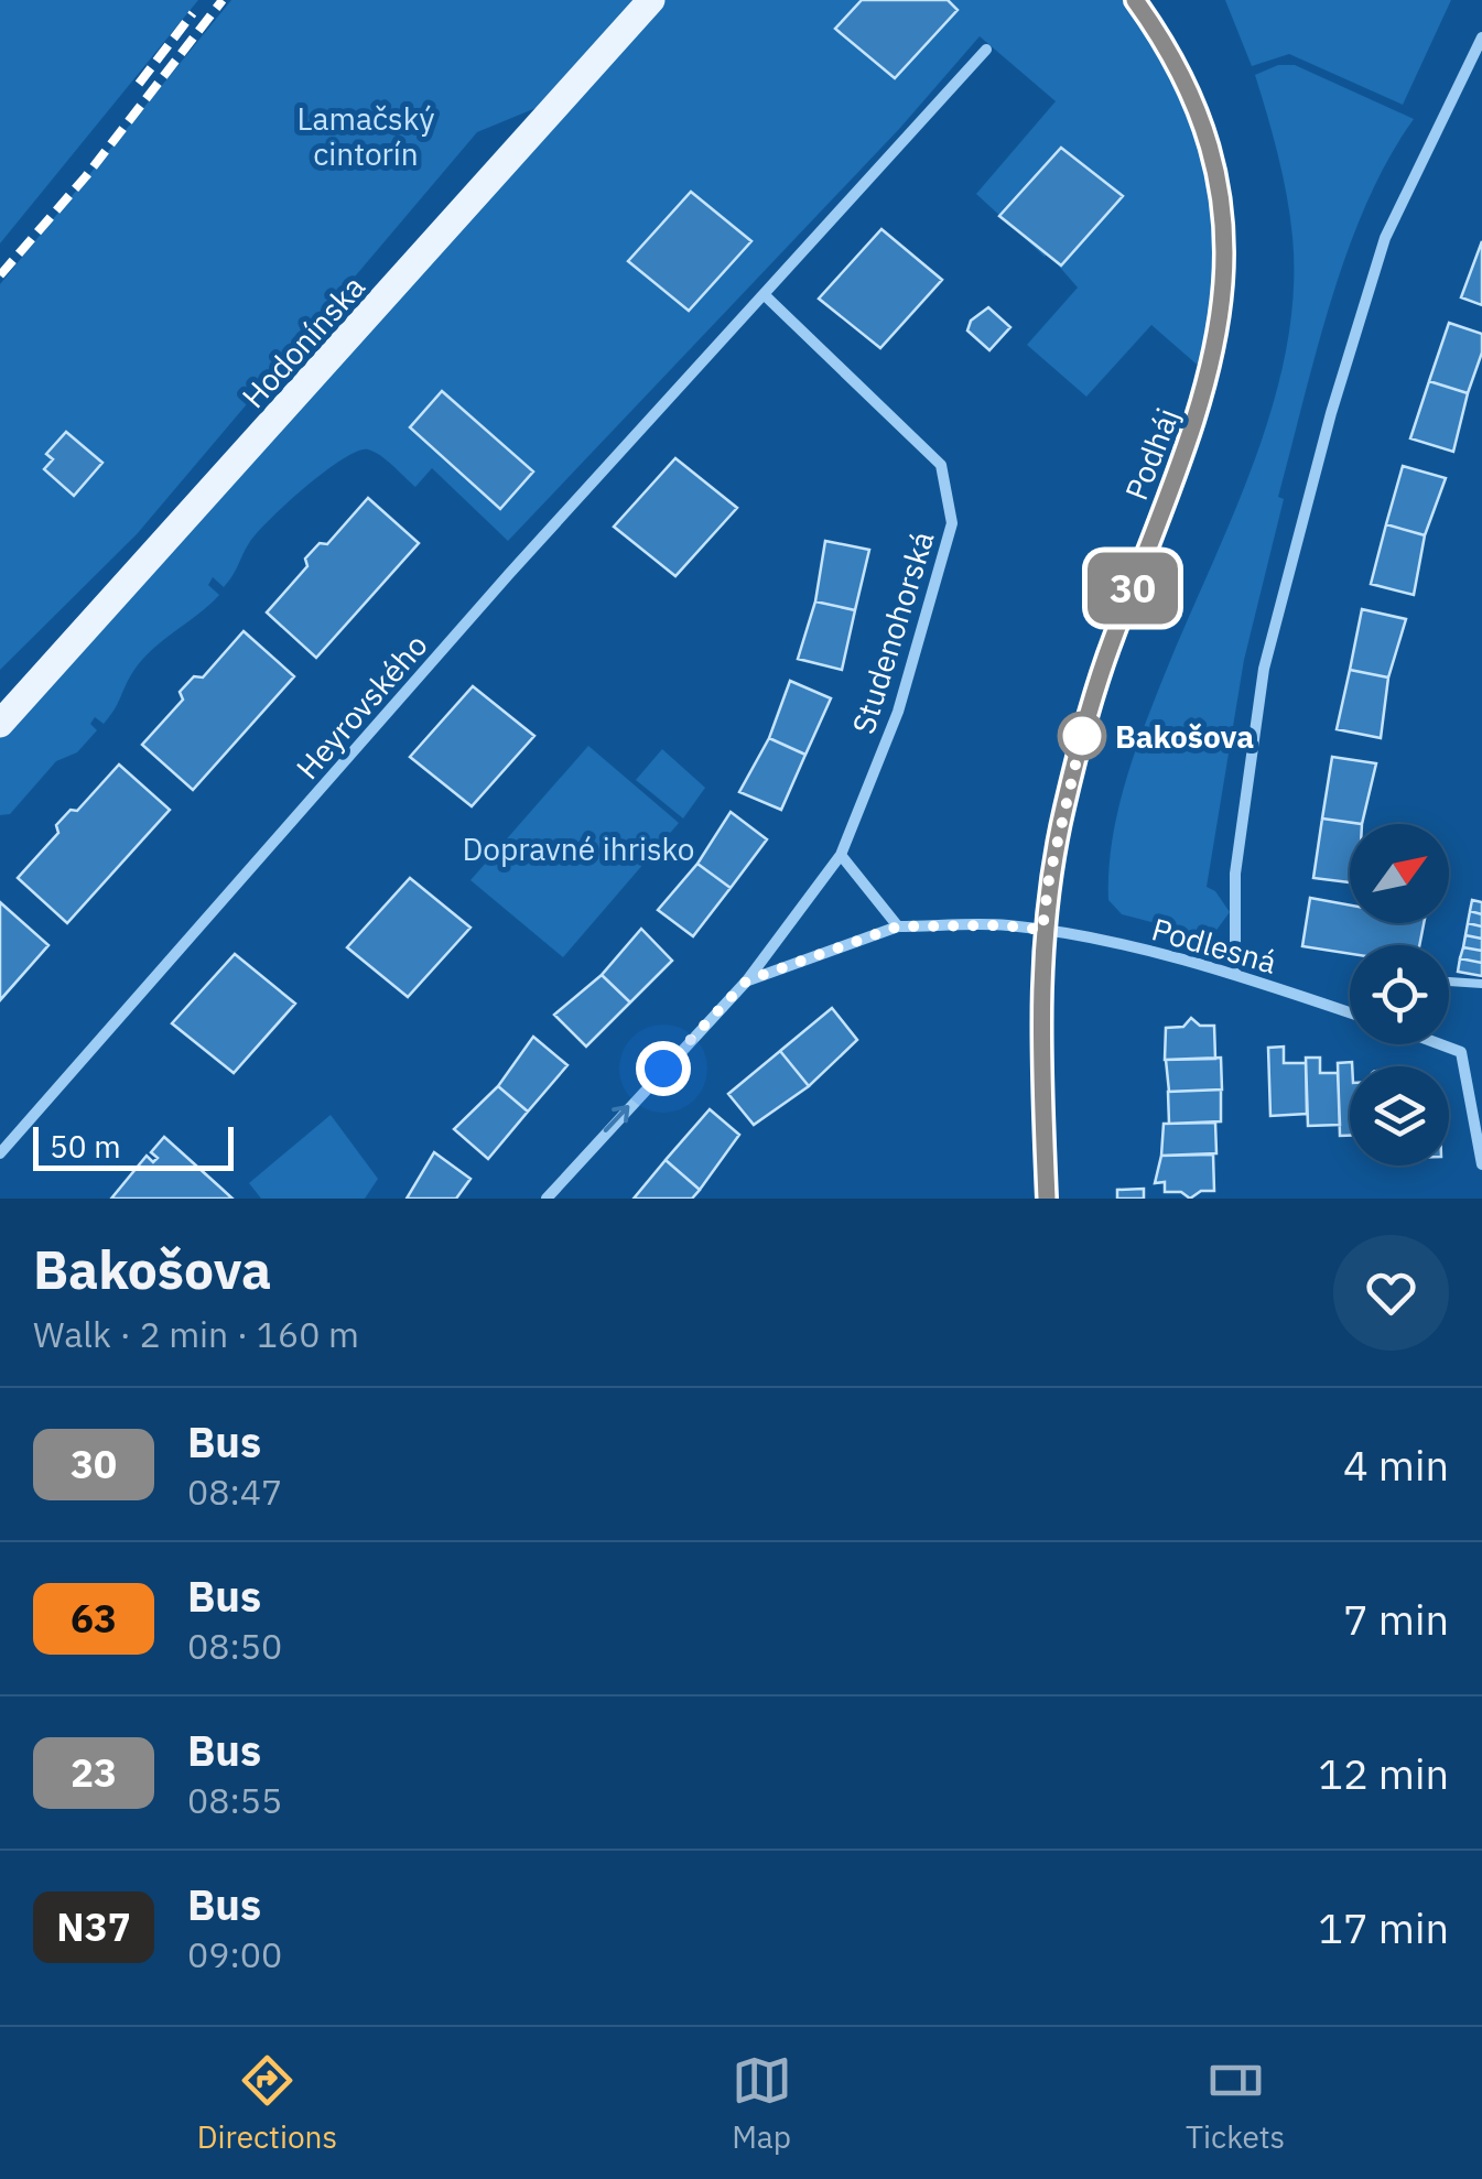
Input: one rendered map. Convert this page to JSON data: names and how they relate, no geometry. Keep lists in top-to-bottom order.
{
  "streets": {
    "main road": ["Hodonínska"],
    "street": [
      "Podháj",
      "Studenohorská",
      "Heyrovského",
      "Podlesná"
    ]
  },
  "crossings": [
    ["Podháj", "Studenohorská"],
    ["Podháj", "Podlesná"],
    ["Studenohorská", "Heyrovského"],
    ["Studenohorská", "Podlesná"]
  ],
  "parks": ["Lamačský cintorín", "Dopravné ihrisko"],
  "places": ["Bakošova"],
  "lines": ["bus line 30"],
  "scale_bar": "50 m",
  "north": "top right",
  "page": {
    "on_map": "30",
    "scale": "50 m",
    "heading": ["Bakošova", "Walk · 2 min · 160 m"],
    "list": [
      {
        "mark": "30",
        "name": "Bus",
        "note": "08:47",
        "value": "4 min"
      },
      {
        "mark": "63",
        "name": "Bus",
        "note": "08:50",
        "value": "7 min"
      },
      {
        "mark": "23",
        "name": "Bus",
        "note": "08:55",
        "value": "12 min"
      },
      {
        "mark": "N37",
        "name": "Bus",
        "note": "09:00",
        "value": "17 min"
      }
    ],
    "tabs": ["Directions", "Map", "Tickets"]
  }
}
